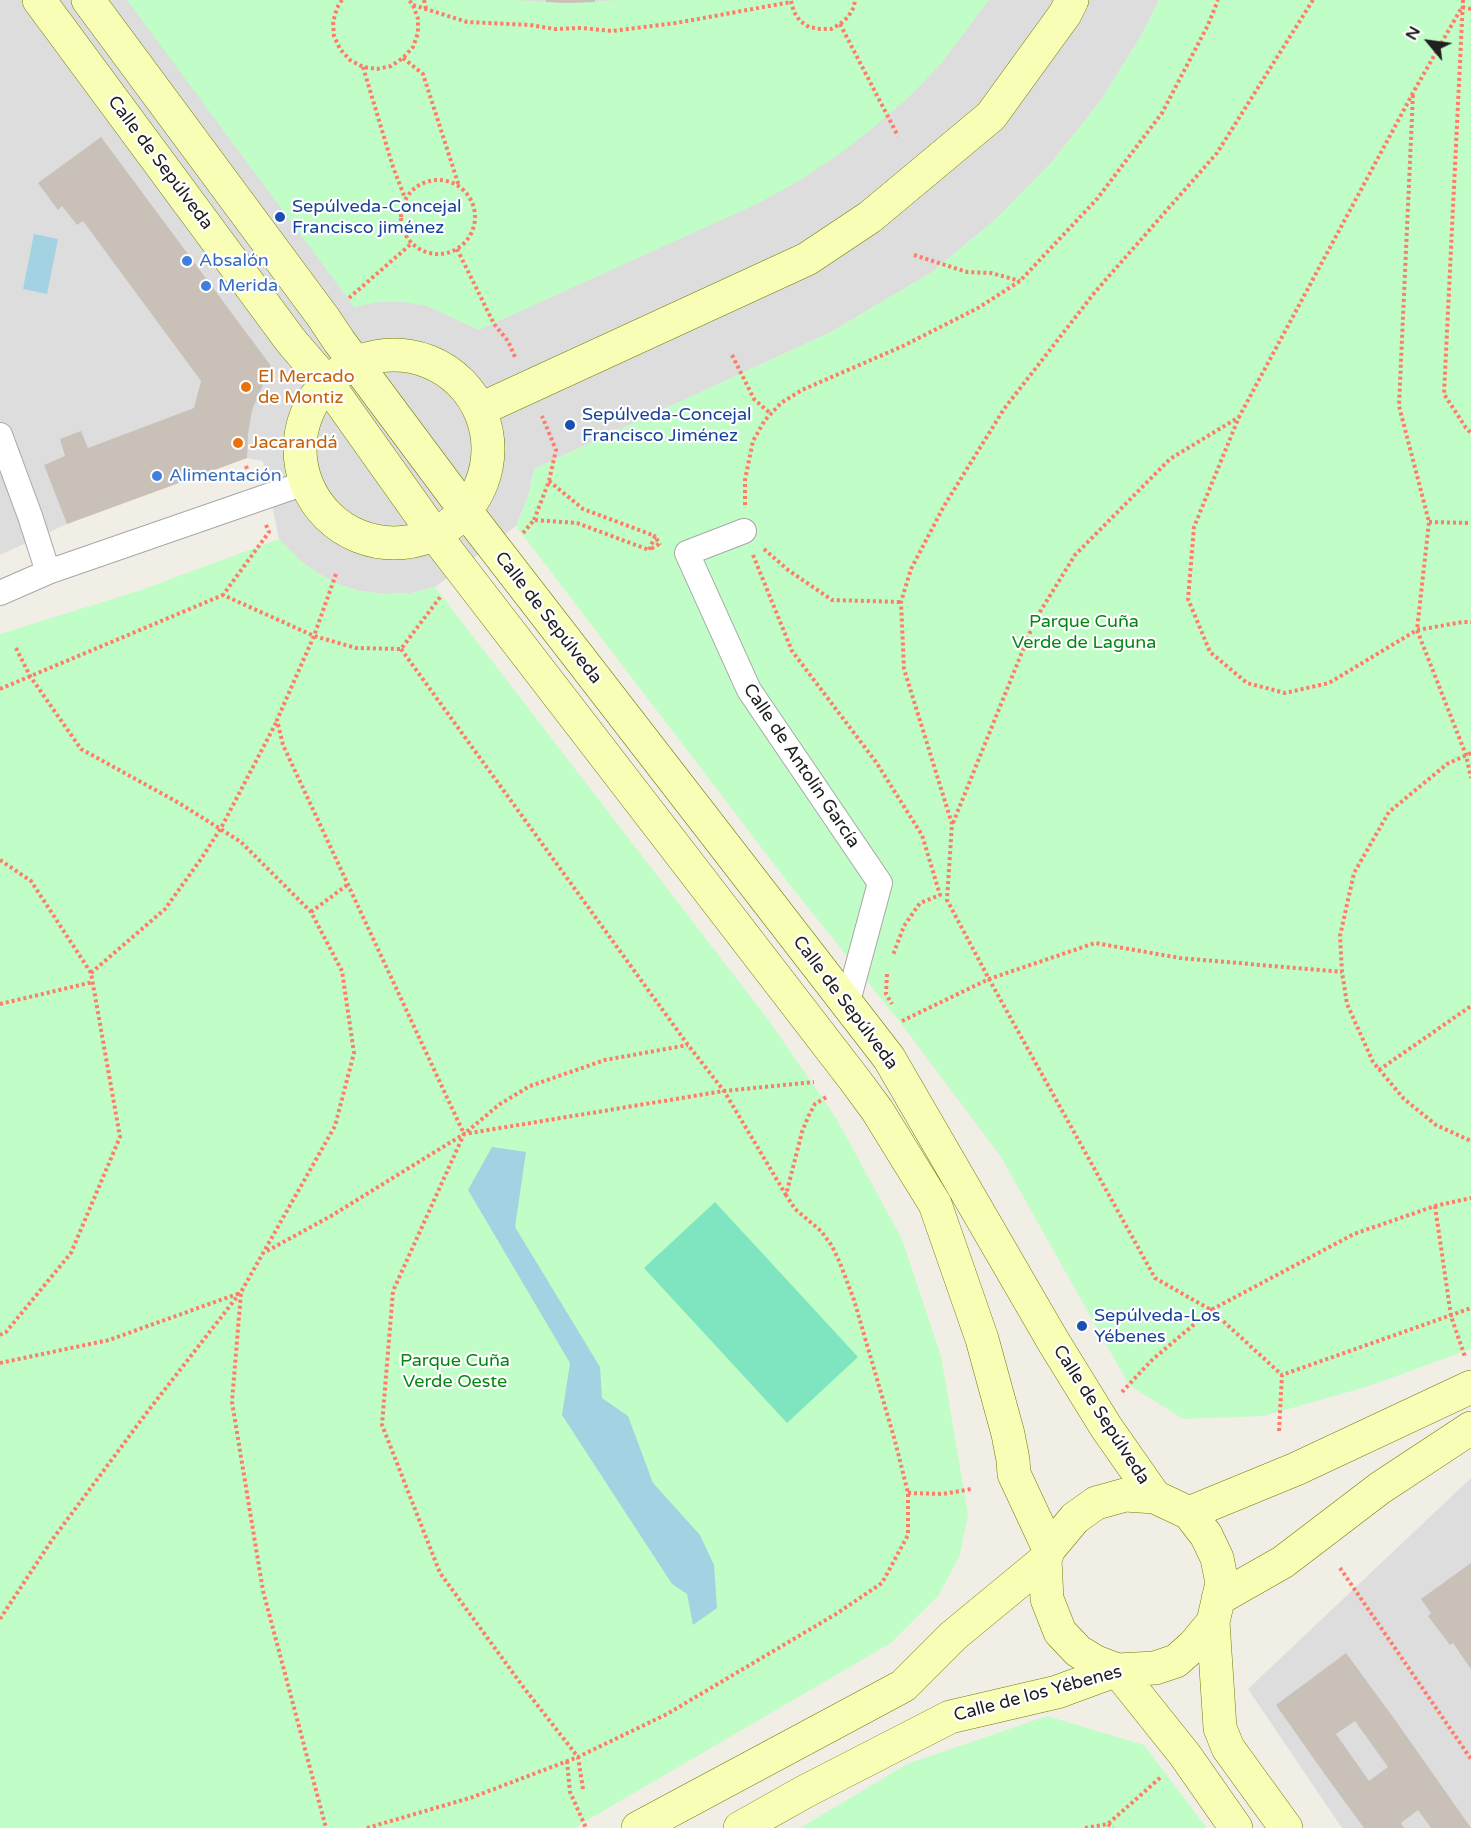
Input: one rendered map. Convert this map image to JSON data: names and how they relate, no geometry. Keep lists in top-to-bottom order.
{
  "streets": {
    "street": ["Calle de Sepúlveda", "Calle de Antolín García", "Calle de los Yébenes"]
  },
  "crossings": [
    ["Calle de Sepúlveda", "Calle de Antolín García"],
    ["Calle de Sepúlveda", "Calle de los Yébenes"]
  ],
  "parks": ["Parque Cuña Verde de Laguna", "Parque Cuña Verde Oeste"],
  "places": [
    "Sepúlveda-Concejal Francisco jiménez",
    "Absalón",
    "Merida",
    "El Mercado de Montiz",
    "Sepúlveda-Concejal Francisco Jiménez",
    "Jacarandá",
    "Alimentación",
    "Sepúlveda-Los Yébenes"
  ],
  "north": "top left"
}
